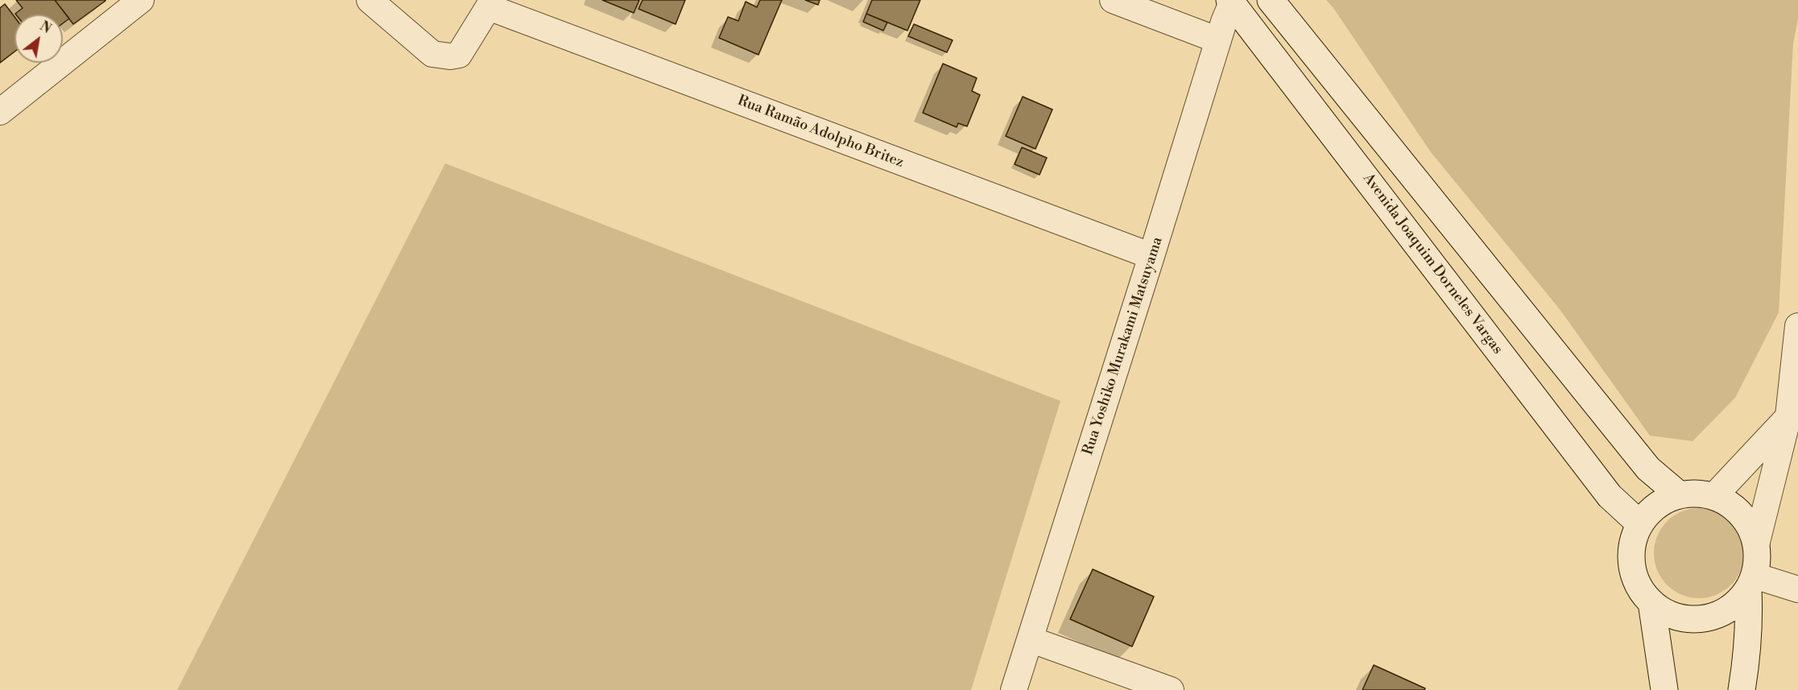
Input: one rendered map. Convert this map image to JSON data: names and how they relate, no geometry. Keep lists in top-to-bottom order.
{
  "streets": {
    "street": ["Rua Ramão Adolpho Britez", "Avenida Joaquim Dorneles Vargas", "Rua Yoshiko Murakami Matsuyama"]
  },
  "crossings": [
    ["Rua Ramão Adolpho Britez", "Rua Yoshiko Murakami Matsuyama"],
    ["Avenida Joaquim Dorneles Vargas", "Rua Yoshiko Murakami Matsuyama"]
  ],
  "north": "top right"
}
